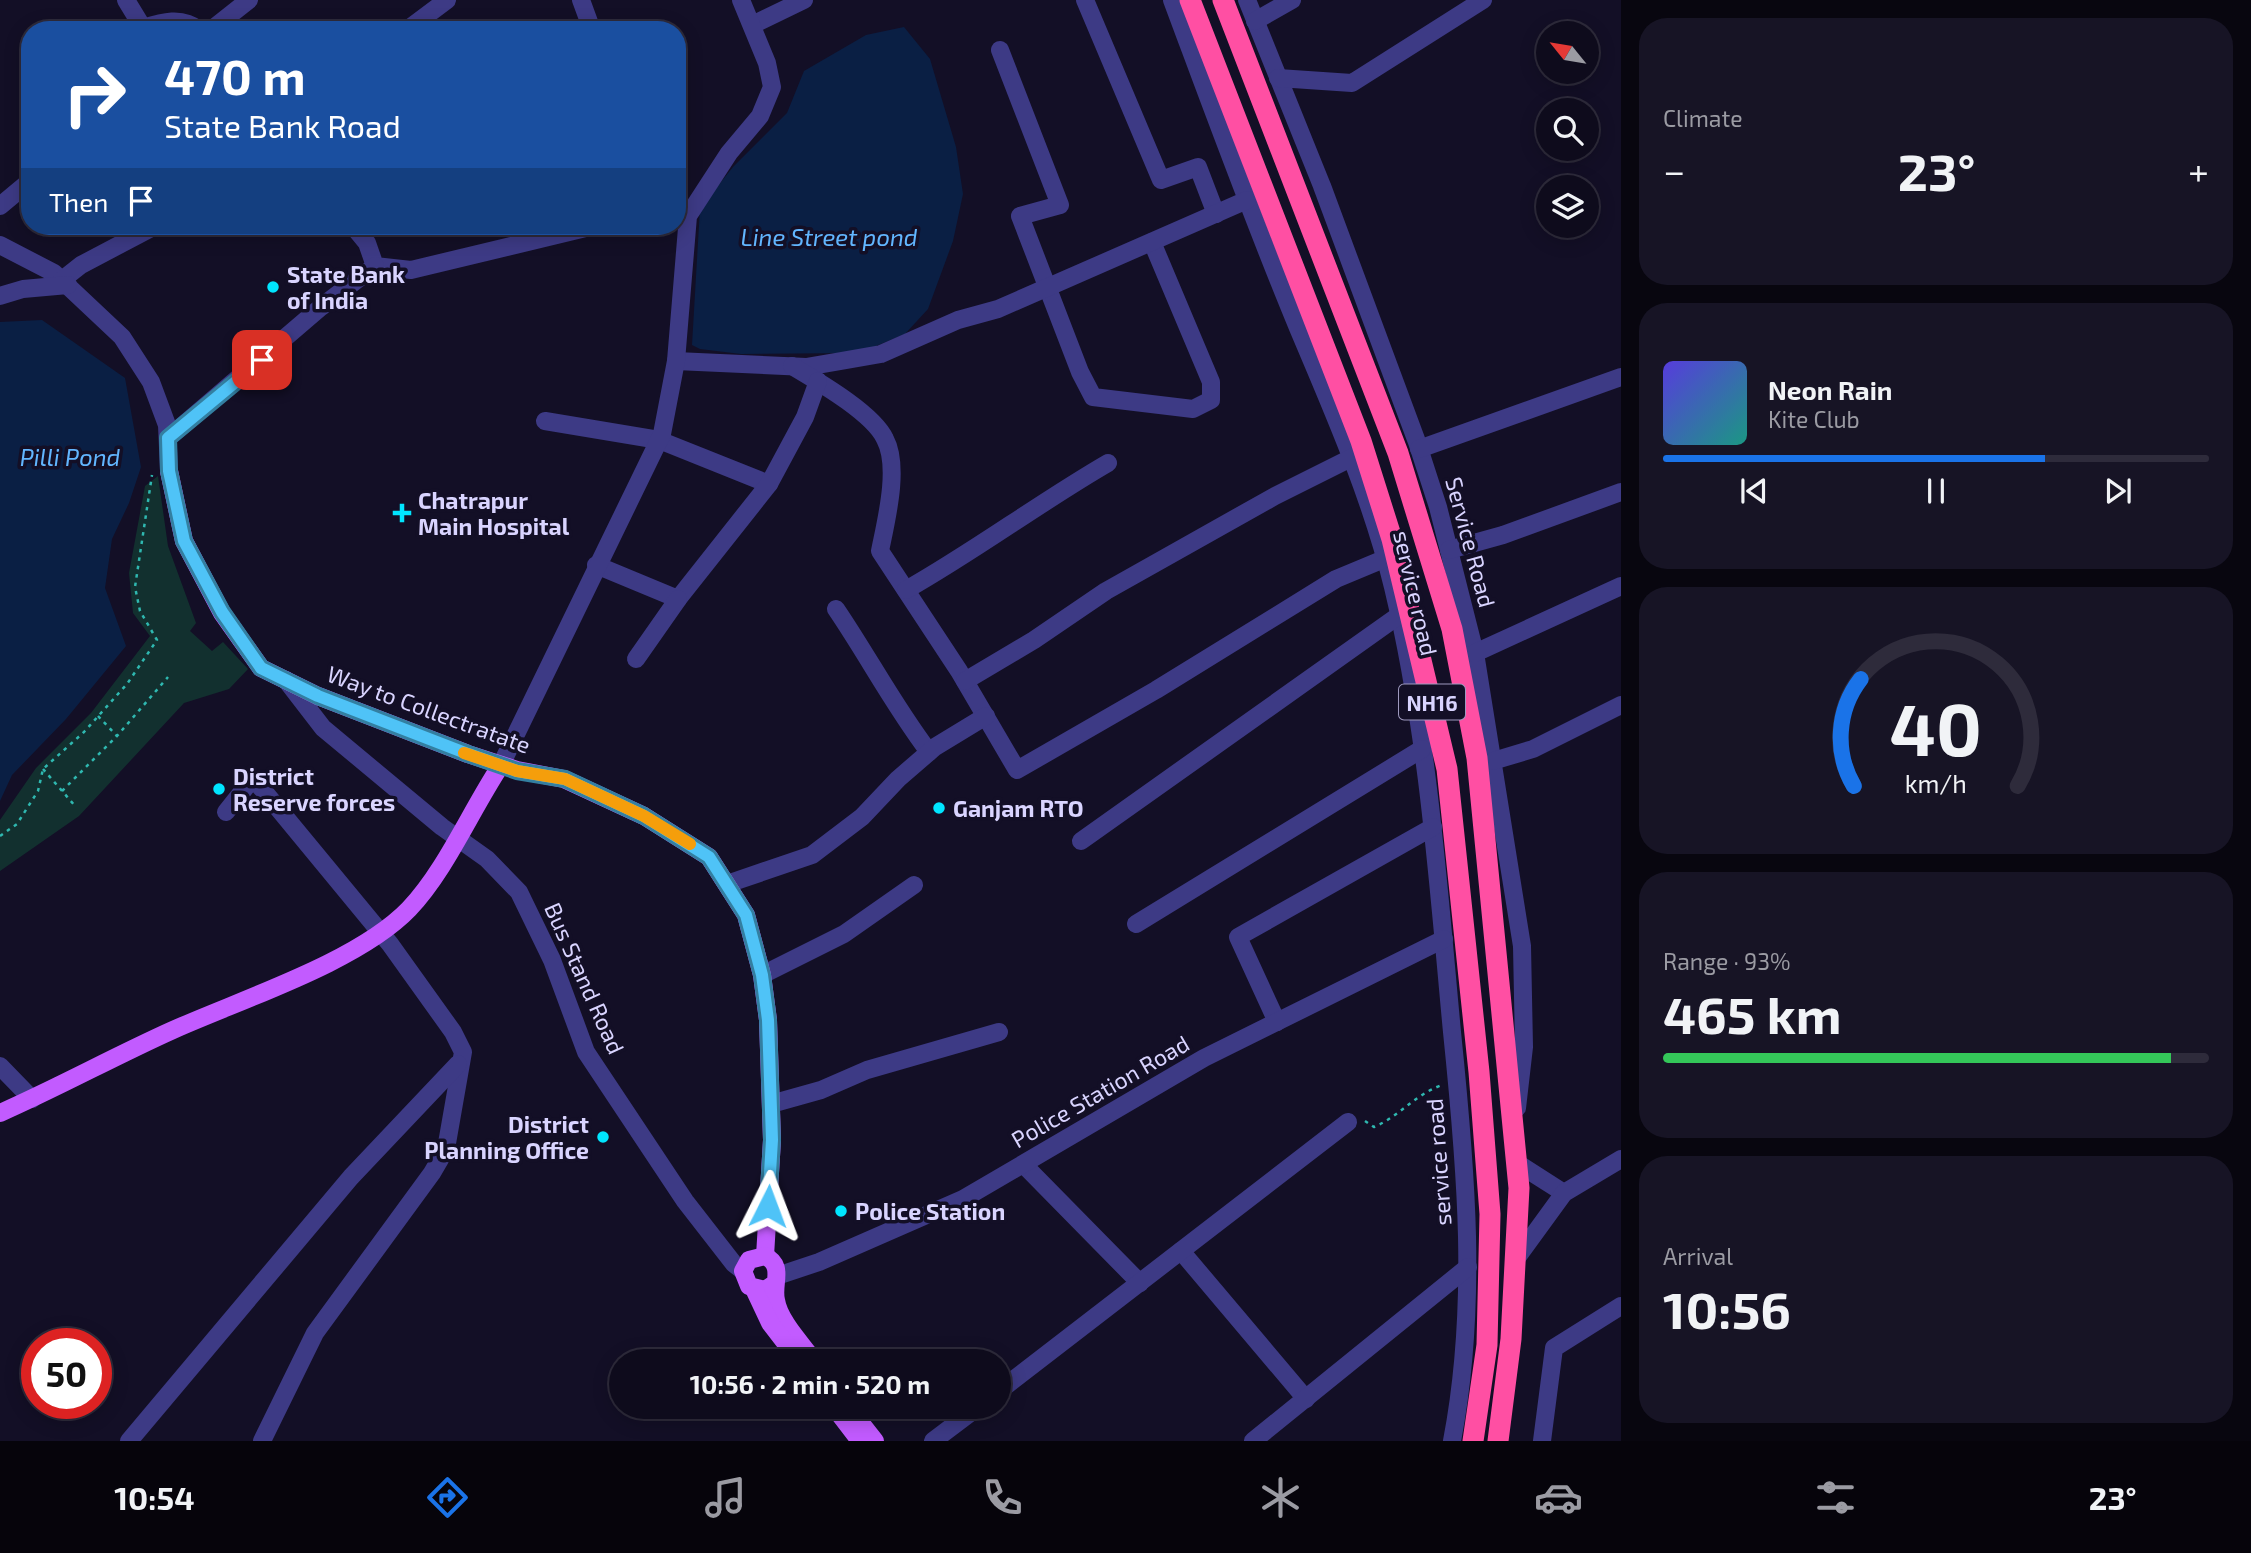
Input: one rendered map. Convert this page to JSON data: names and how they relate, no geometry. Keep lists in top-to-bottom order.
{
  "streets": {
    "highway": ["NH16"],
    "main road": ["Way to Collectratate"],
    "street": [
      "Service Road",
      "service road",
      "Bus Stand Road",
      "Police Station Road"
    ]
  },
  "crossings": [
    ["Service Road", "NH16"],
    ["service road", "Police Station Road"],
    ["Way to Collectratate", "Bus Stand Road"],
    ["Way to Collectratate", "Police Station Road"],
    ["Bus Stand Road", "Police Station Road"]
  ],
  "water": ["Line Street pond", "Pilli Pond"],
  "places": {
    "other": [
      "State Bank of India",
      "District Reserve forces",
      "Ganjam RTO",
      "District Planning Office",
      "Police Station"
    ],
    "health": ["Chatrapur Main Hospital"]
  },
  "north": "top left",
  "page": {
    "tile": [
      "Climate",
      ["Range · 93%", "465 km"],
      ["Arrival", "10:56"]
    ],
    "turn": ["470 m", "State Bank Road"],
    "heat": ["−", "23°", "+"],
    "then": "Then",
    "song": ["Neon Rain", "Kite Club"],
    "limit": "50",
    "trip": "10:56 · 2 min · 520 m",
    "tabs": ["10:54", "23°"],
    "gauge": ["40", "km/h"]
  }
}
